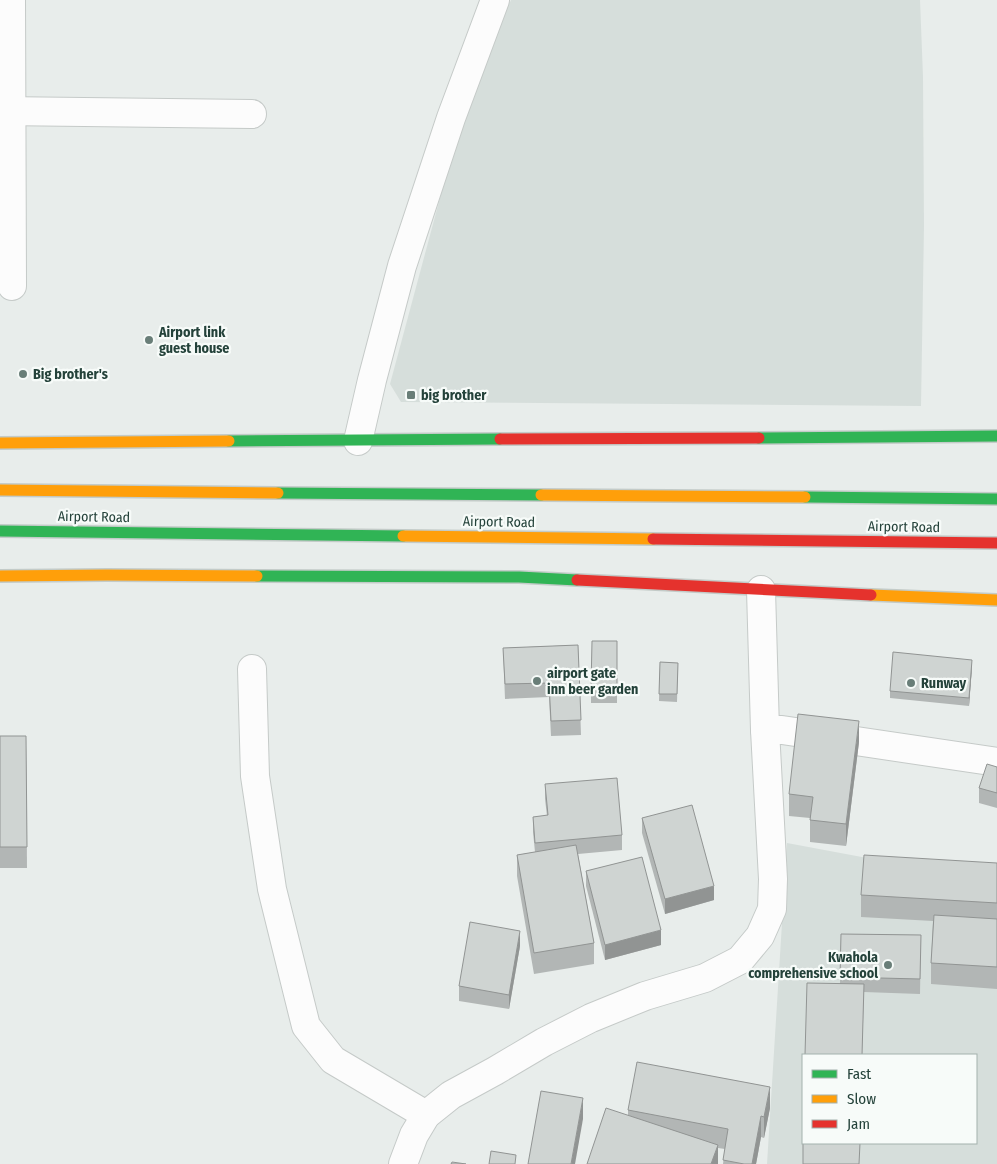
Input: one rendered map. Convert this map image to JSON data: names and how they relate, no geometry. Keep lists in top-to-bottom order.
{
  "streets": {
    "main road": ["Airport Road"]
  },
  "places": {
    "other": [
      "Airport link guest house",
      "Big brother's",
      "airport gate inn beer garden",
      "Runway",
      "Kwahola comprehensive school"
    ],
    "transit": ["big brother"]
  },
  "legend": ["Fast", "Slow", "Jam"]
}
